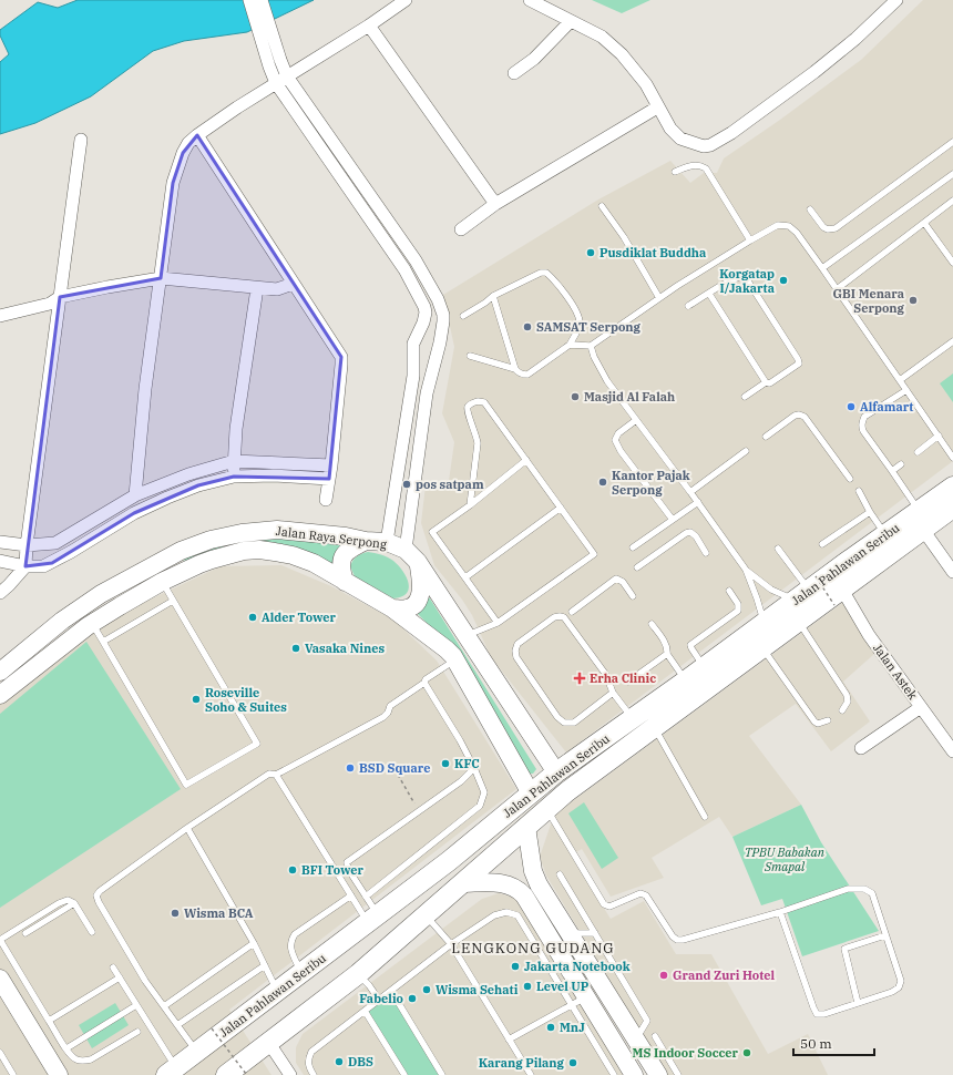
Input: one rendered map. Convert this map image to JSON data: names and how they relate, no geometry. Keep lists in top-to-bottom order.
{
  "streets": {
    "main road": ["Jalan Raya Serpong", "Jalan Pahlawan Seribu"],
    "street": ["Jalan Astek"]
  },
  "crossings": [
    ["Jalan Raya Serpong", "Jalan Pahlawan Seribu"],
    ["Jalan Pahlawan Seribu", "Jalan Astek"]
  ],
  "districts": ["LENGKONG GUDANG"],
  "parks": ["TPBU Babakan Smapal"],
  "places": {
    "other": [
      "Pusdiklat Buddha",
      "Korgatap I/Jakarta",
      "GBI Menara Serpong",
      "SAMSAT Serpong",
      "Masjid Al Falah",
      "Alfamart",
      "Kantor Pajak Serpong",
      "pos satpam",
      "Alder Tower",
      "Vasaka Nines",
      "Roseville Soho & Suites",
      "KFC",
      "BSD Square",
      "BFI Tower",
      "Wisma BCA",
      "Jakarta Notebook",
      "Grand Zuri Hotel",
      "Level UP",
      "Wisma Sehati",
      "Fabelio",
      "MnJ",
      "MS Indoor Soccer",
      "DBS",
      "Karang Pilang"
    ],
    "health": ["Erha Clinic"]
  },
  "scale_bar": "50 m"
}
